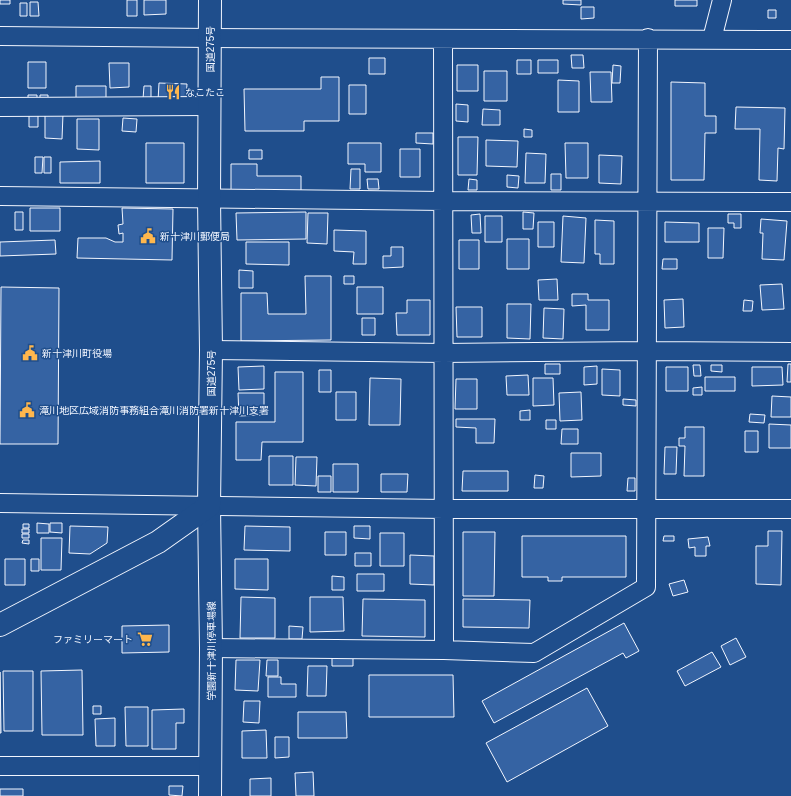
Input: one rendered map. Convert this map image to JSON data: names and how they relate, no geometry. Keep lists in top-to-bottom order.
{
  "streets": {
    "main road": ["国道275号", "学園新十津川停車場線"]
  },
  "crossings": [
    ["国道275号", "学園新十津川停車場線"]
  ],
  "places": {
    "restaurant": ["なこたこ"],
    "public building": ["新十津川郵便局", "新十津川町役場", "滝川地区広域消防事務組合滝川消防署新十津川支署"],
    "supermarket": ["ファミリーマート"]
  }
}
